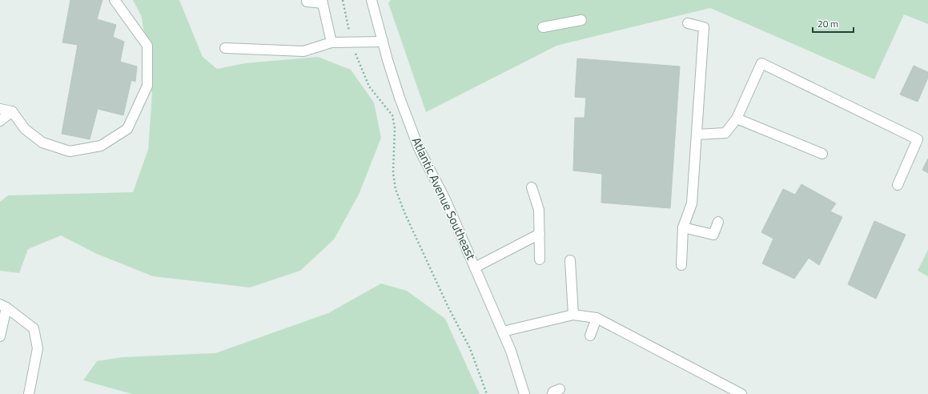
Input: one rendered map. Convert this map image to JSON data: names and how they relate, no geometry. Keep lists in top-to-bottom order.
{
  "streets": {
    "street": ["Atlantic Avenue Southeast"]
  },
  "scale_bar": "20 m"
}
